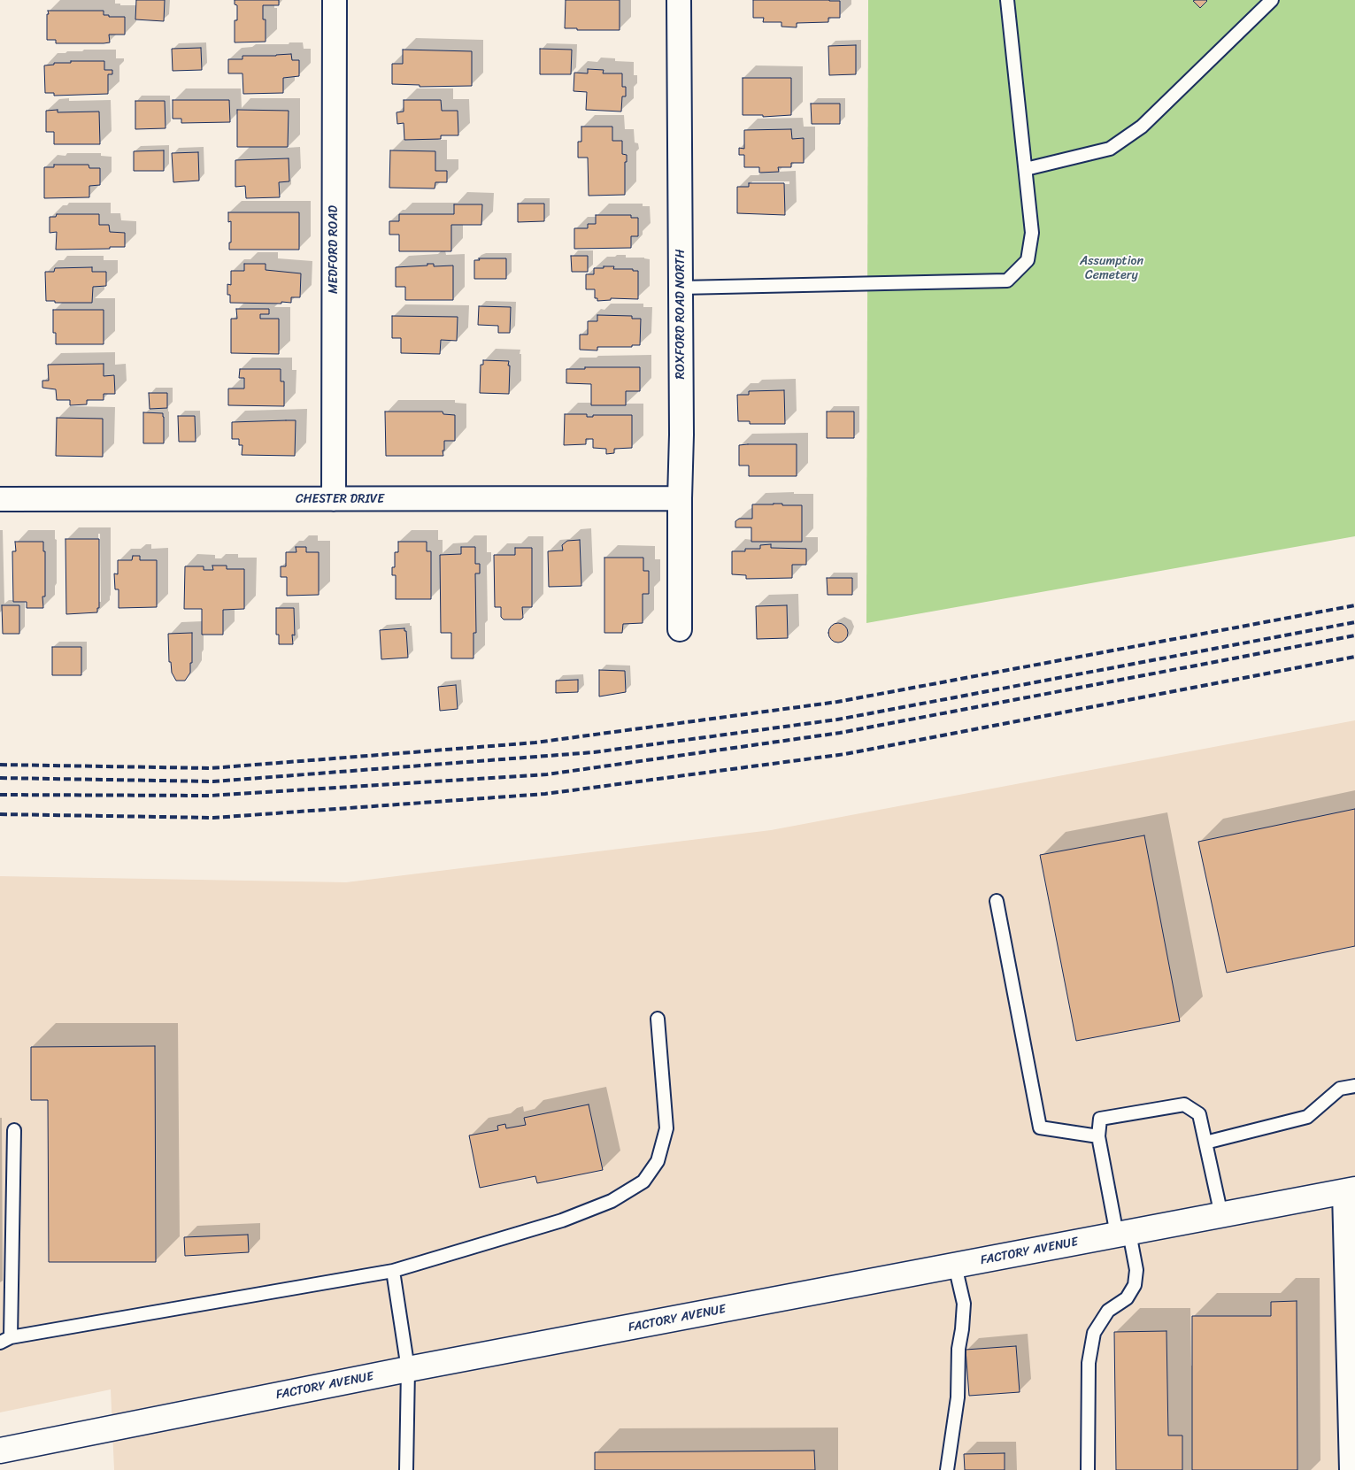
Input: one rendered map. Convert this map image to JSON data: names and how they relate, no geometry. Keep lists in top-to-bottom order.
{
  "streets": {
    "street": [
      "MEDFORD ROAD",
      "ROXFORD ROAD NORTH",
      "CHESTER DRIVE",
      "FACTORY AVENUE"
    ]
  },
  "crossings": [
    ["MEDFORD ROAD", "CHESTER DRIVE"],
    ["ROXFORD ROAD NORTH", "CHESTER DRIVE"]
  ],
  "parks": ["Assumption Cemetery"]
}
